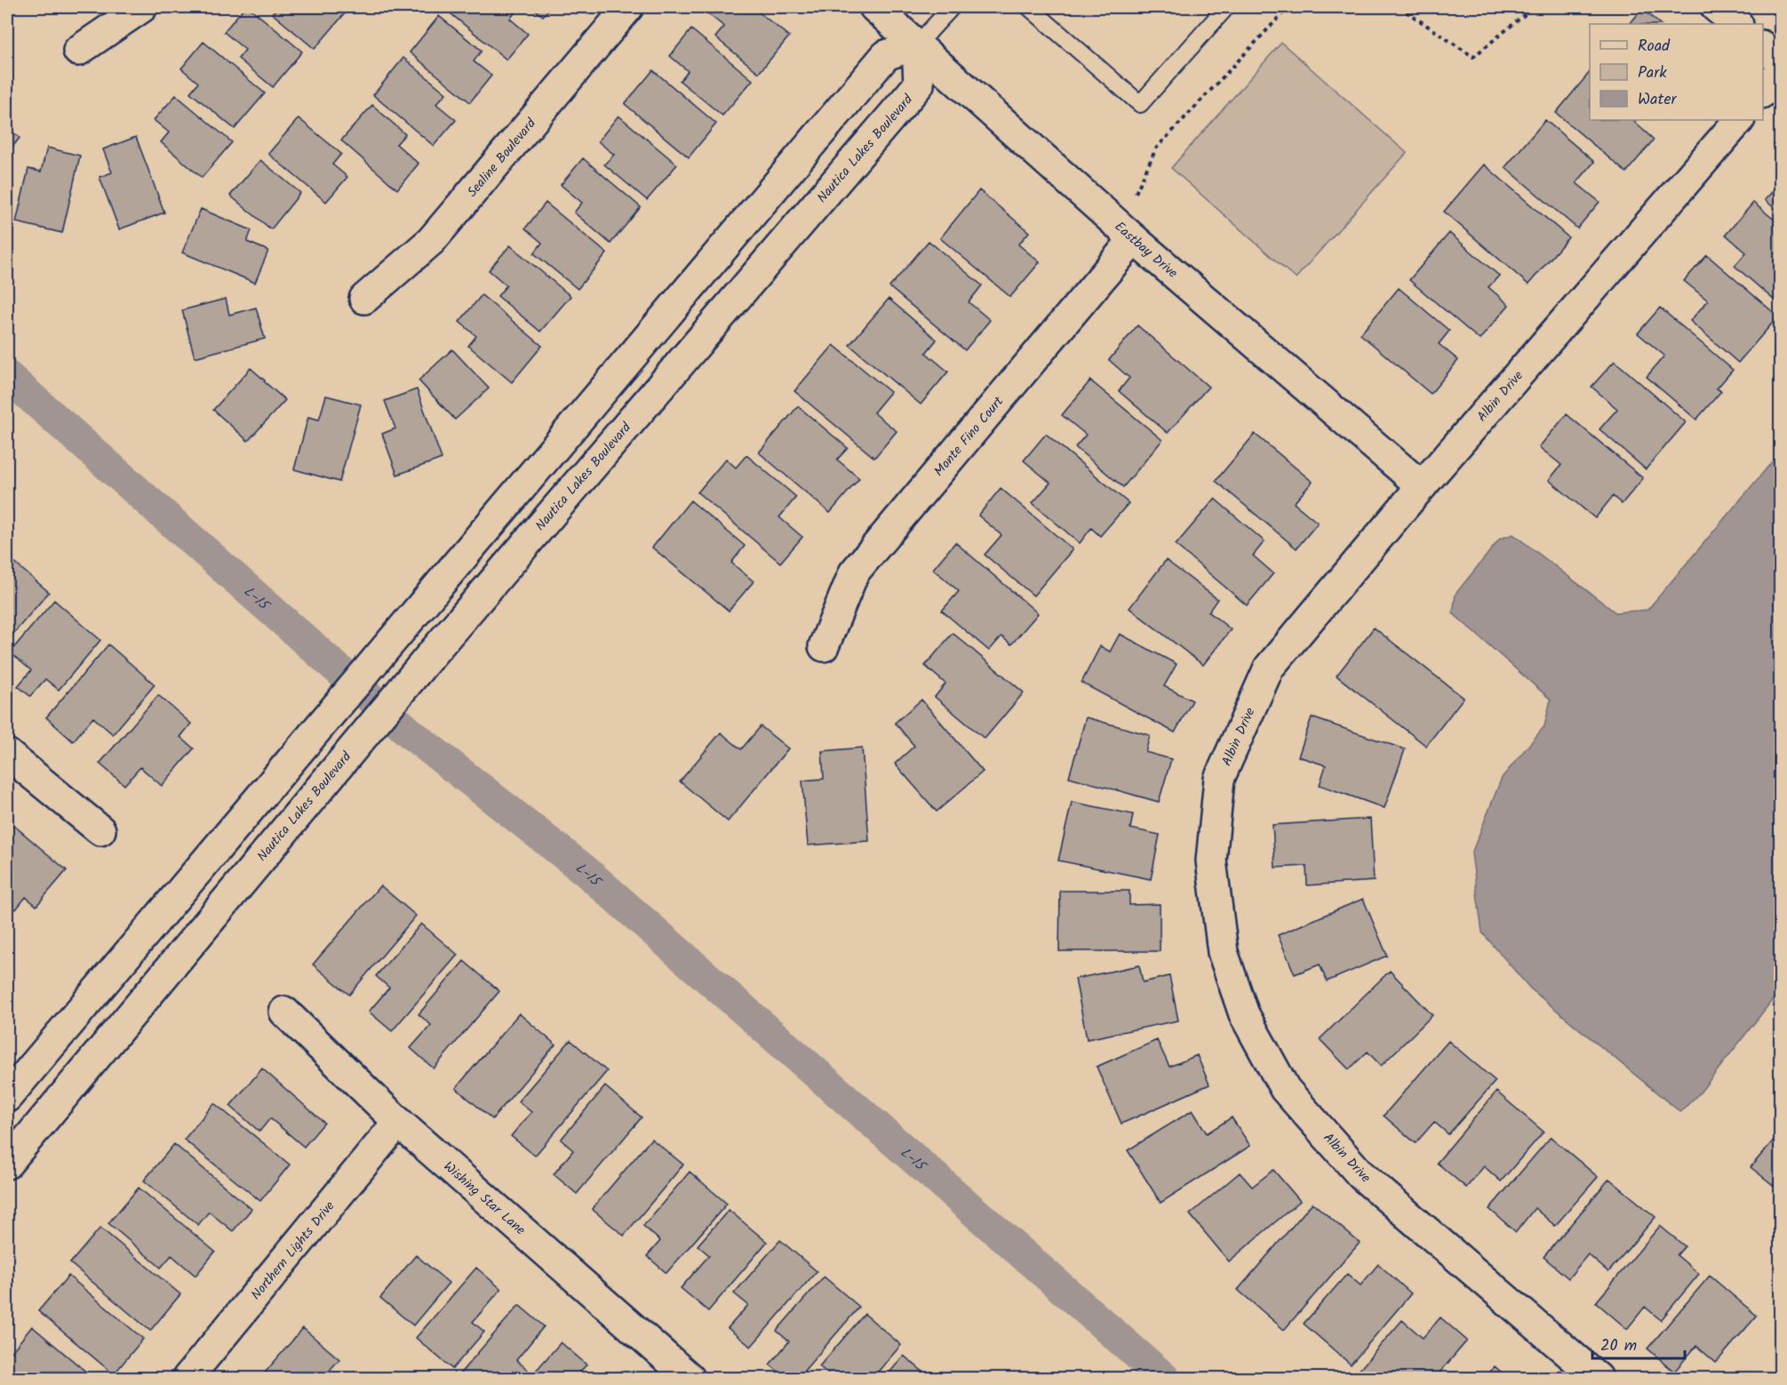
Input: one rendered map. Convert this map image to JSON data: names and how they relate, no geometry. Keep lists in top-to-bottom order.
{
  "streets": {
    "street": [
      "Nautica Lakes Boulevard",
      "Sealine Boulevard",
      "Eastbay Drive",
      "Albin Drive",
      "Monte Fino Court",
      "Wishing Star Lane",
      "Northern Lights Drive"
    ]
  },
  "crossings": [
    ["Nautica Lakes Boulevard", "Eastbay Drive"],
    ["Eastbay Drive", "Albin Drive"],
    ["Eastbay Drive", "Monte Fino Court"],
    ["Wishing Star Lane", "Northern Lights Drive"]
  ],
  "water": ["L-15"],
  "legend": ["Road", "Park", "Water"],
  "scale_bar": "20 m"
}
